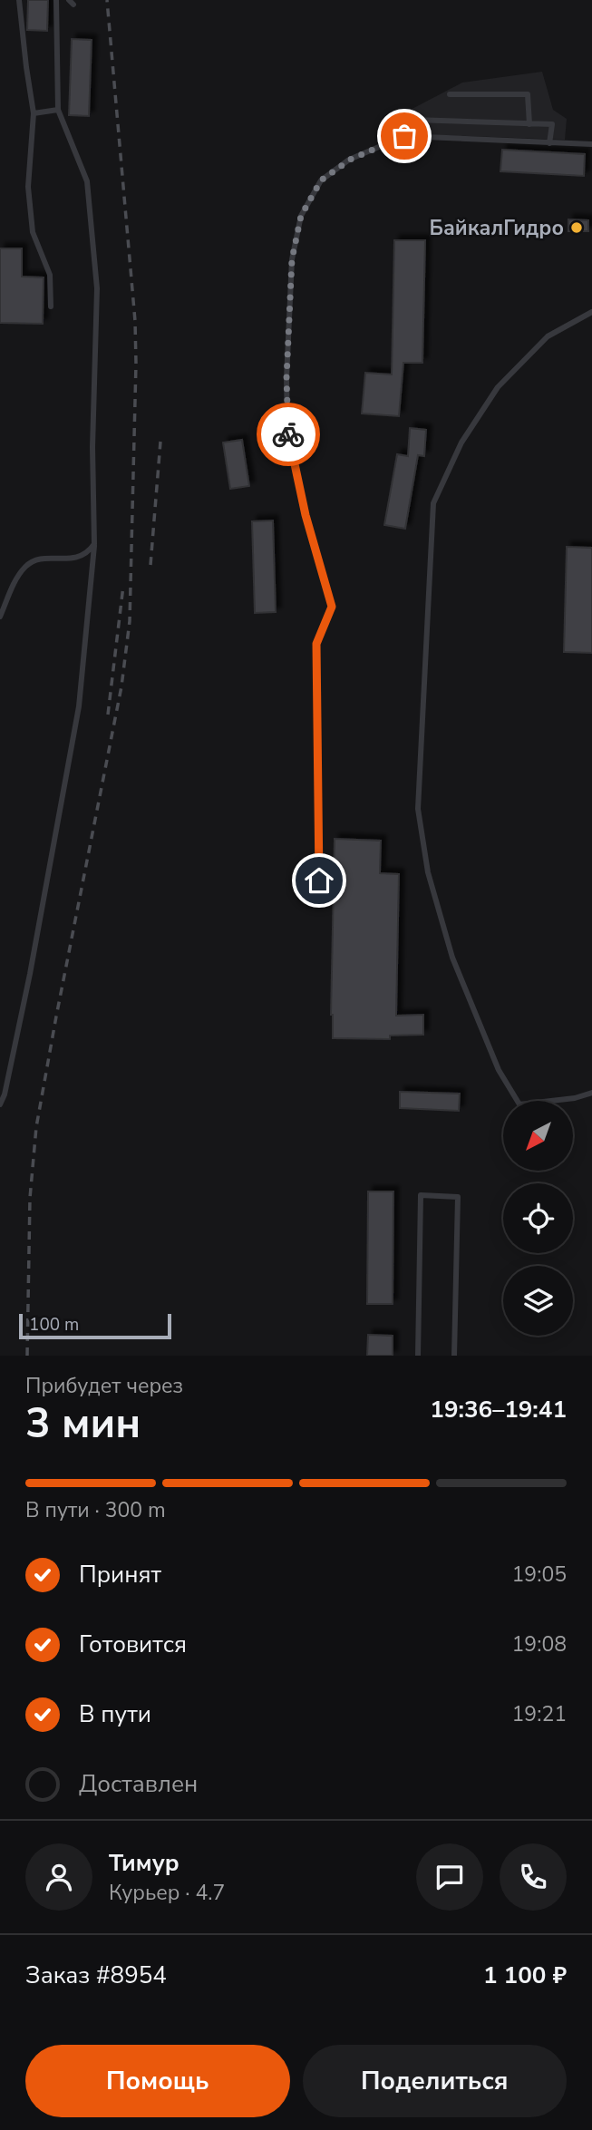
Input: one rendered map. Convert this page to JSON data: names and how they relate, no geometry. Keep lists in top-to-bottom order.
{
  "places": ["БайкалГидро"],
  "scale_bar": "100 m",
  "north": "bottom left",
  "page": {
    "scale": "100 m",
    "heading": ["3 мин", "Прибудет через", "19:36–19:41"],
    "panel": [
      "Тимур",
      "Курьер · 4.7",
      "Заказ #8954",
      "1 100 ₽"
    ],
    "bar": "В пути · 300 m",
    "list": [
      ["Принят", "19:05"],
      ["Готовится", "19:08"],
      ["В пути", "19:21"],
      "Доставлен"
    ],
    "buttons": ["Помощь", "Поделиться"]
  }
}
